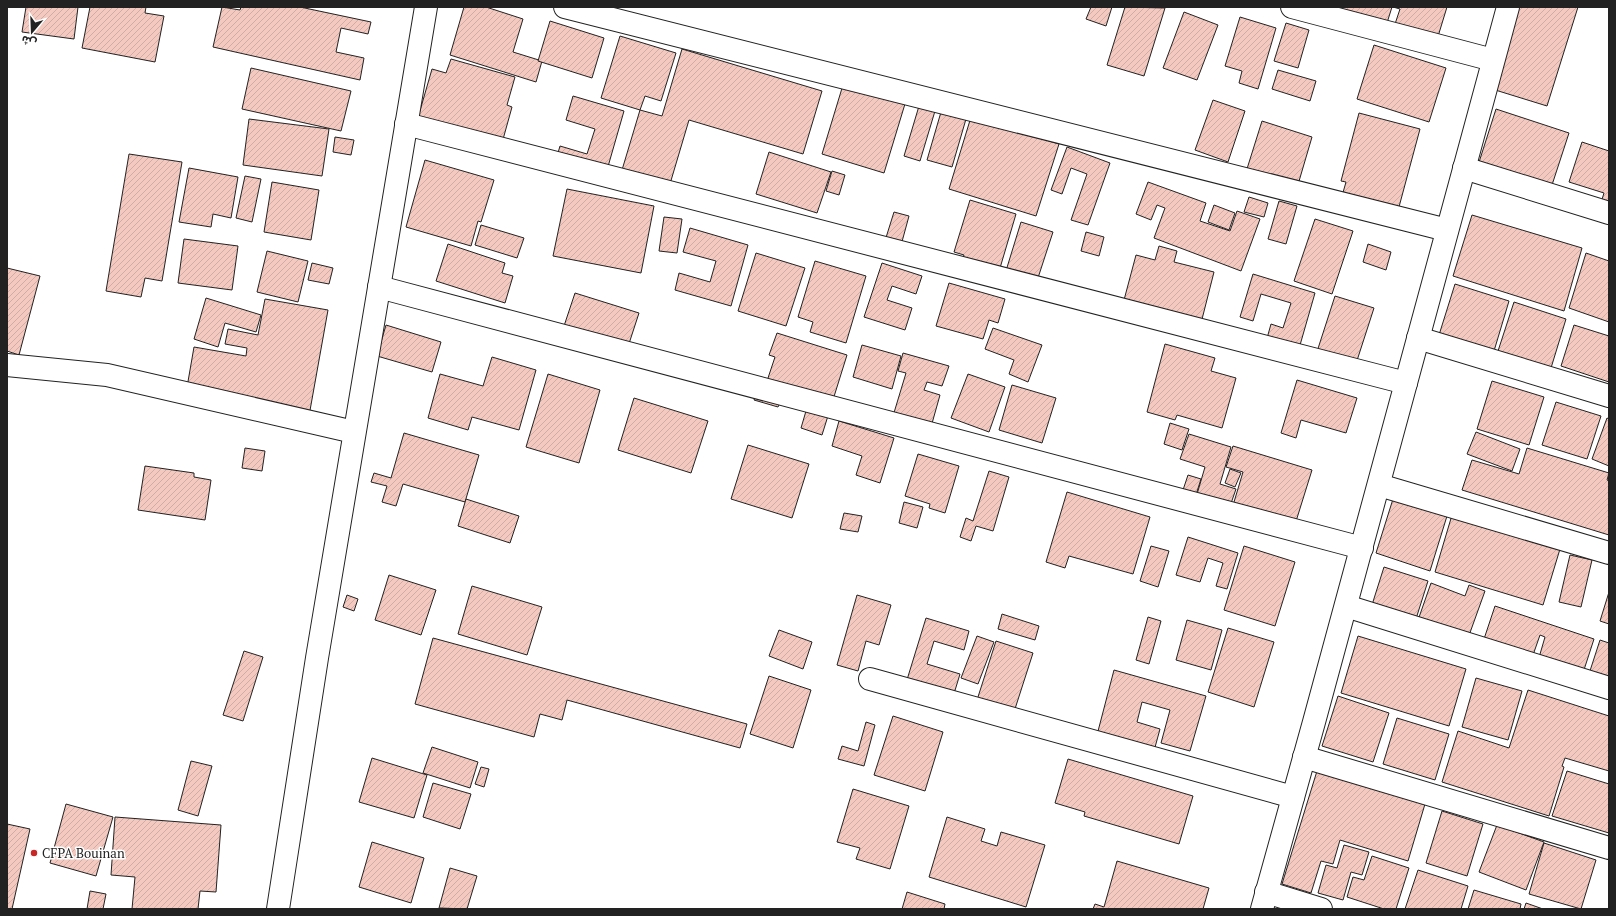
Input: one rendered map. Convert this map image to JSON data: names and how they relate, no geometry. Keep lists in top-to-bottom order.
{
  "places": ["CFPA Bouinan"],
  "north": "bottom"
}
